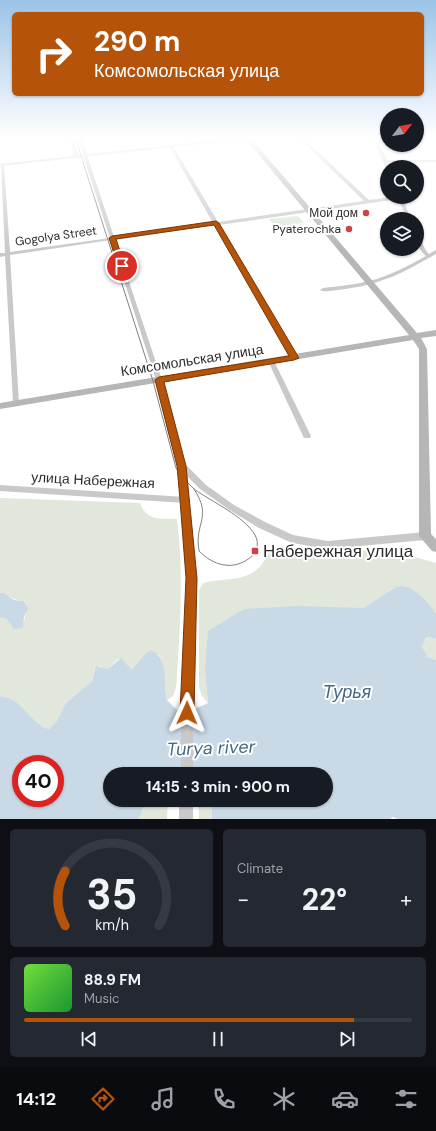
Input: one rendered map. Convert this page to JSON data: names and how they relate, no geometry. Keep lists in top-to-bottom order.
{
  "streets": {
    "main road": ["Комсомольская улица"],
    "street": ["Gogolya Street", "улица Набережная"]
  },
  "water": ["Турья", "Turya river"],
  "places": {
    "other": ["Мой дом", "Pyaterochka"],
    "transit": ["Набережная улица"]
  },
  "north": "top right",
  "page": {
    "turn": ["290 m", "Комсомольская улица"],
    "limit": "40",
    "trip": "14:15 · 3 min · 900 m",
    "tile": "Climate",
    "heat": ["−", "22°", "+"],
    "song": ["88.9 FM", "Music"],
    "tabs": "14:12",
    "gauge": ["35", "km/h"]
  }
}
